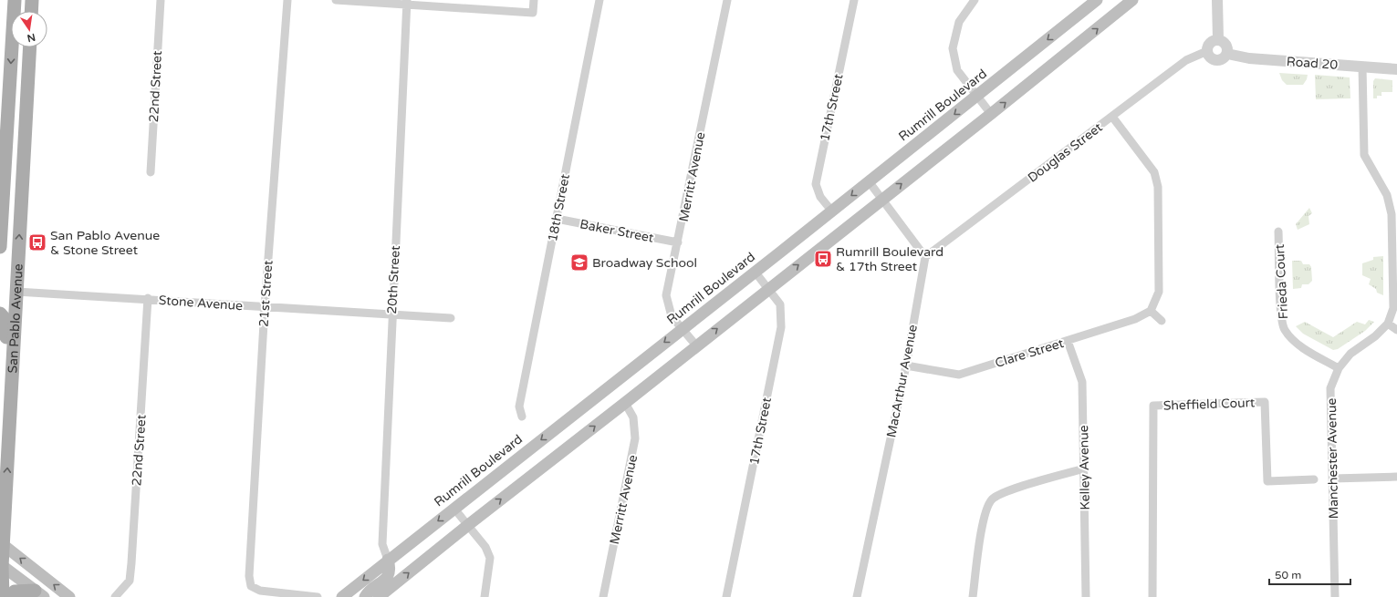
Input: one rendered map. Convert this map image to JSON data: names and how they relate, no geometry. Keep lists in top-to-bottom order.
{
  "streets": {
    "main road": ["Rumrill Boulevard", "San Pablo Avenue"],
    "street": [
      "Road 20",
      "22nd Street",
      "17th Street",
      "Douglas Street",
      "Merritt Avenue",
      "18th Street",
      "Baker Street",
      "20th Street",
      "Frieda Court",
      "21st Street",
      "Stone Avenue",
      "Clare Street",
      "MacArthur Avenue",
      "Sheffield Court",
      "Manchester Avenue",
      "Kelley Avenue"
    ]
  },
  "crossings": [
    ["Road 20", "Douglas Street"],
    ["Road 20", "Manchester Avenue"],
    ["22nd Street", "Stone Avenue"],
    ["Rumrill Boulevard", "17th Street"],
    ["Rumrill Boulevard", "Merritt Avenue"],
    ["Rumrill Boulevard", "20th Street"],
    ["Douglas Street", "MacArthur Avenue"],
    ["Merritt Avenue", "Baker Street"],
    ["18th Street", "Baker Street"],
    ["20th Street", "Stone Avenue"],
    ["Frieda Court", "Manchester Avenue"],
    ["21st Street", "Stone Avenue"],
    ["Stone Avenue", "San Pablo Avenue"],
    ["Clare Street", "MacArthur Avenue"],
    ["Clare Street", "Kelley Avenue"]
  ],
  "places": {
    "bus stop": ["San Pablo Avenue & Stone Street", "Rumrill Boulevard & 17th Street"],
    "school or university": ["Broadway School"]
  },
  "scale_bar": "50 m",
  "north": "bottom"
}
